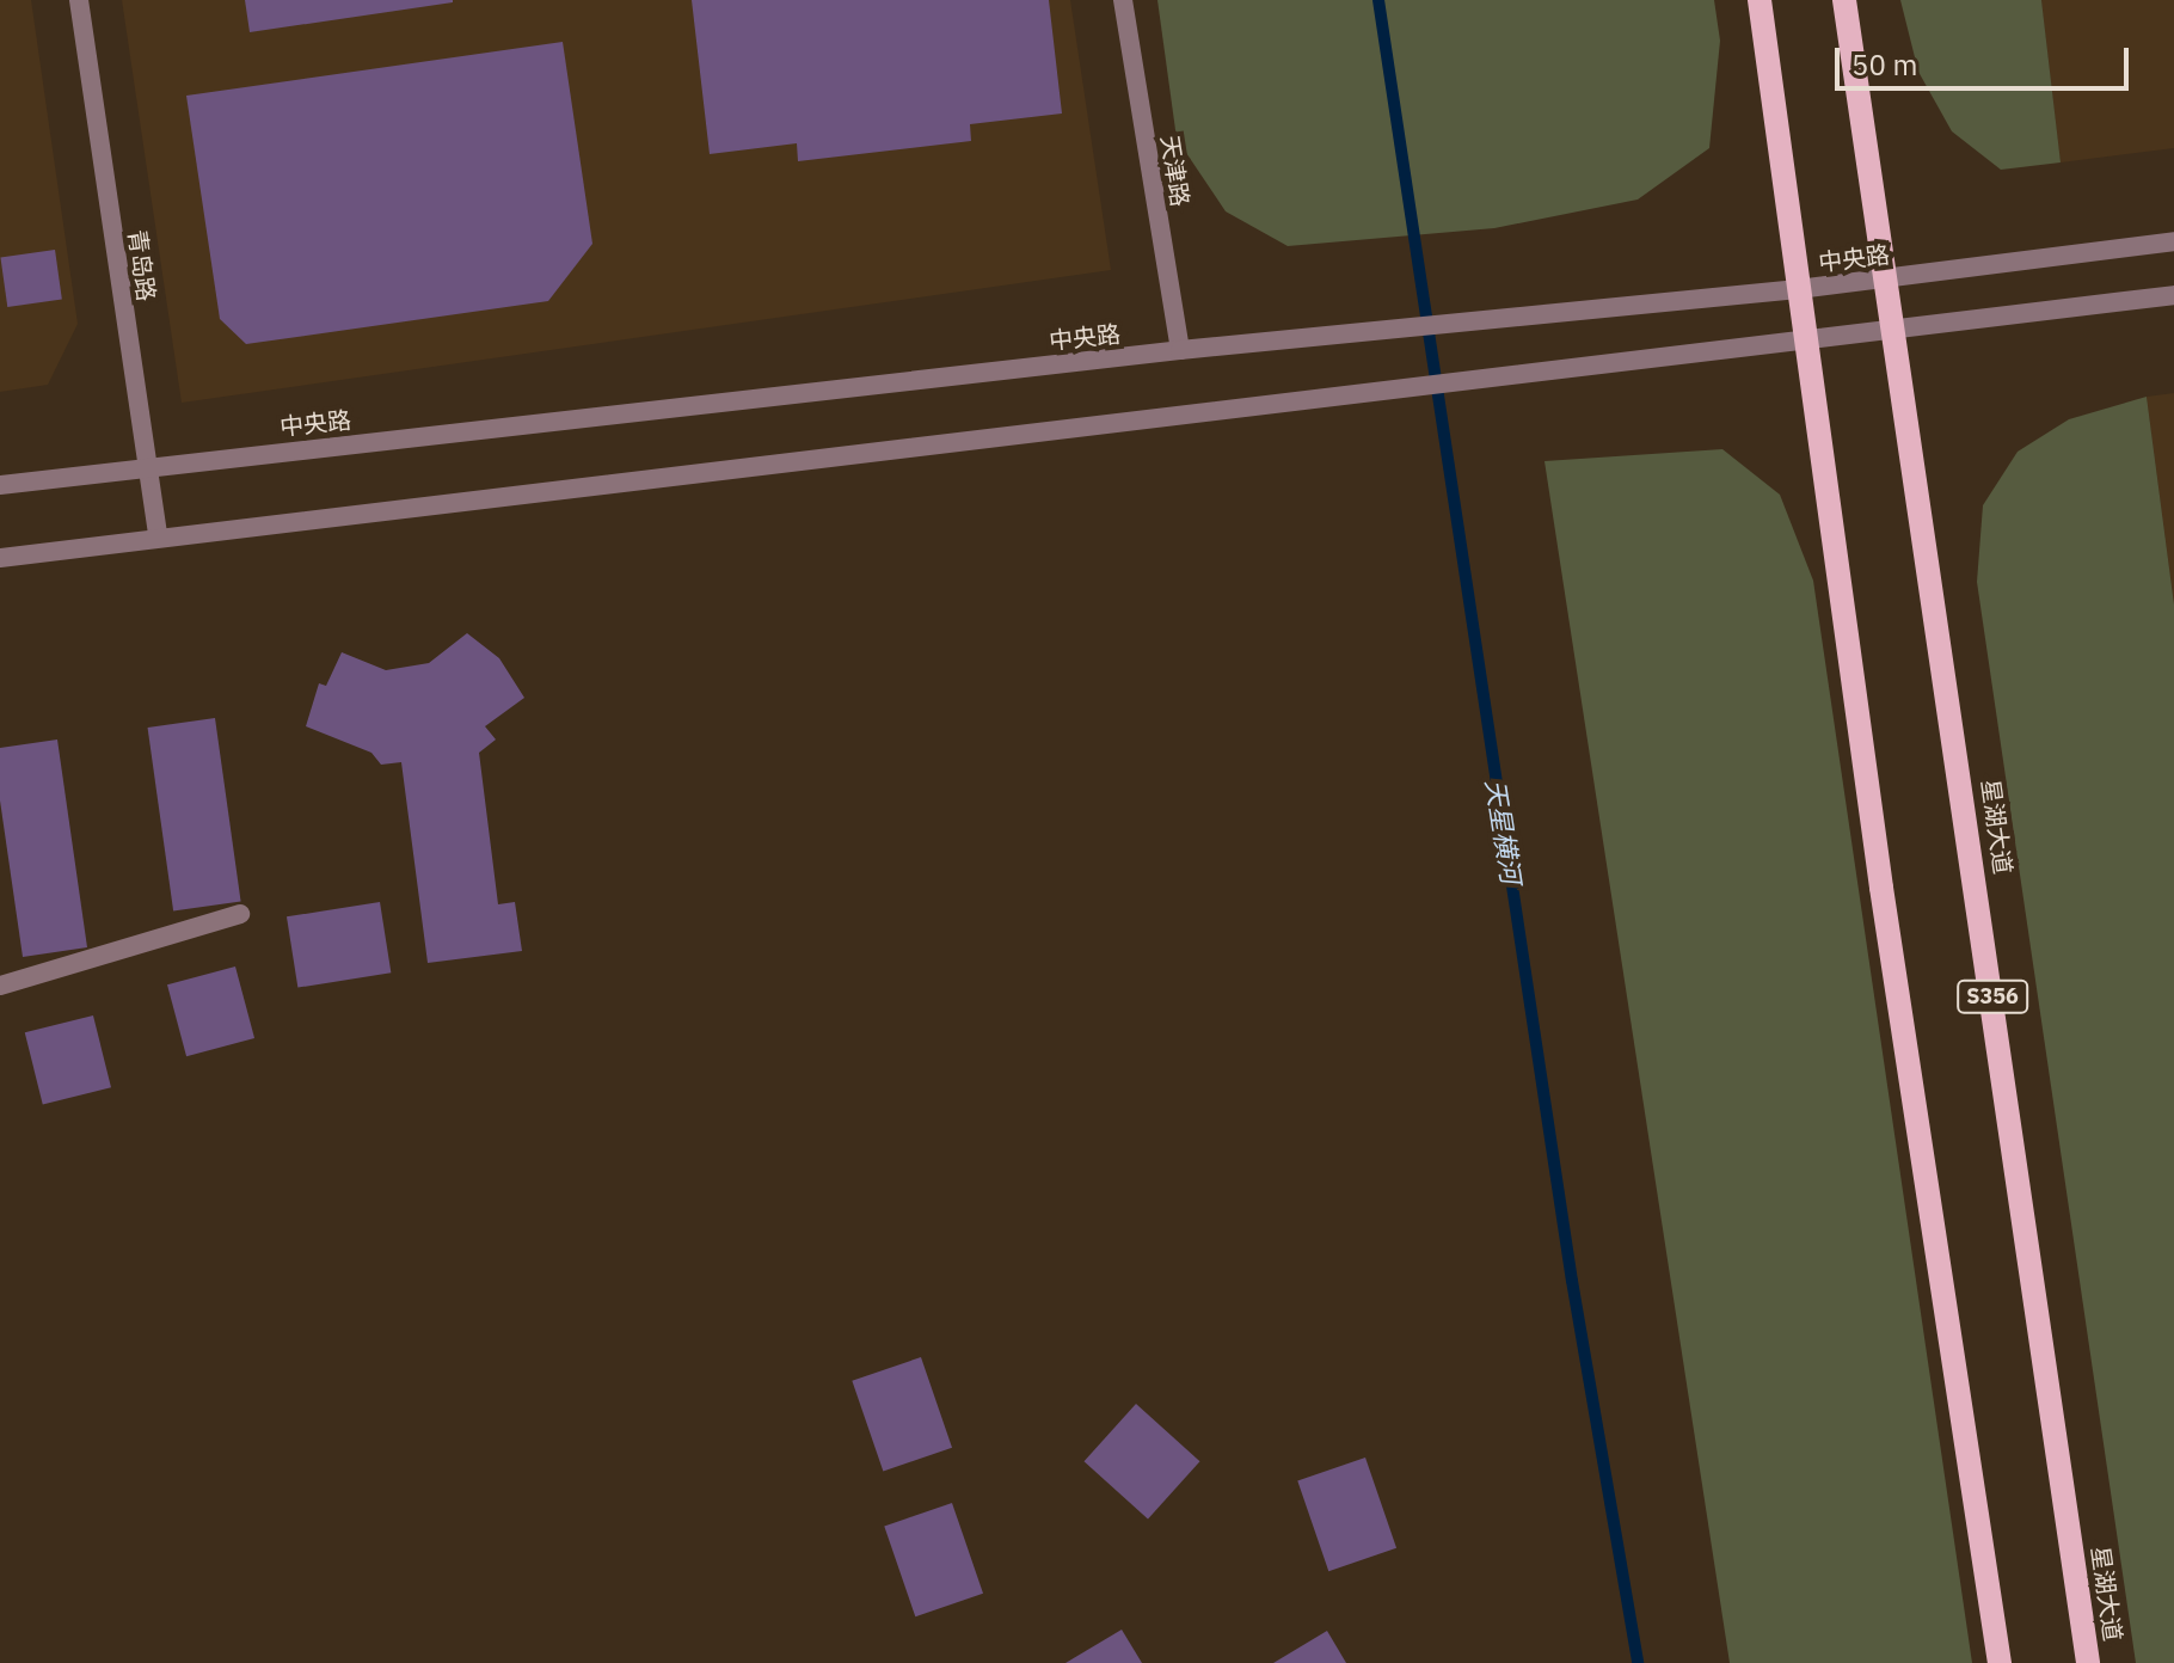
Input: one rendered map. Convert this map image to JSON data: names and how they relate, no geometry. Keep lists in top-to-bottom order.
{
  "streets": {
    "main road": ["星湖大道", "S356"],
    "street": ["天津路", "中央路", "青岛路"]
  },
  "crossings": [
    ["天津路", "中央路"],
    ["中央路", "青岛路"],
    ["中央路", "星湖大道"]
  ],
  "water": ["天星横河"],
  "scale_bar": "50 m"
}
